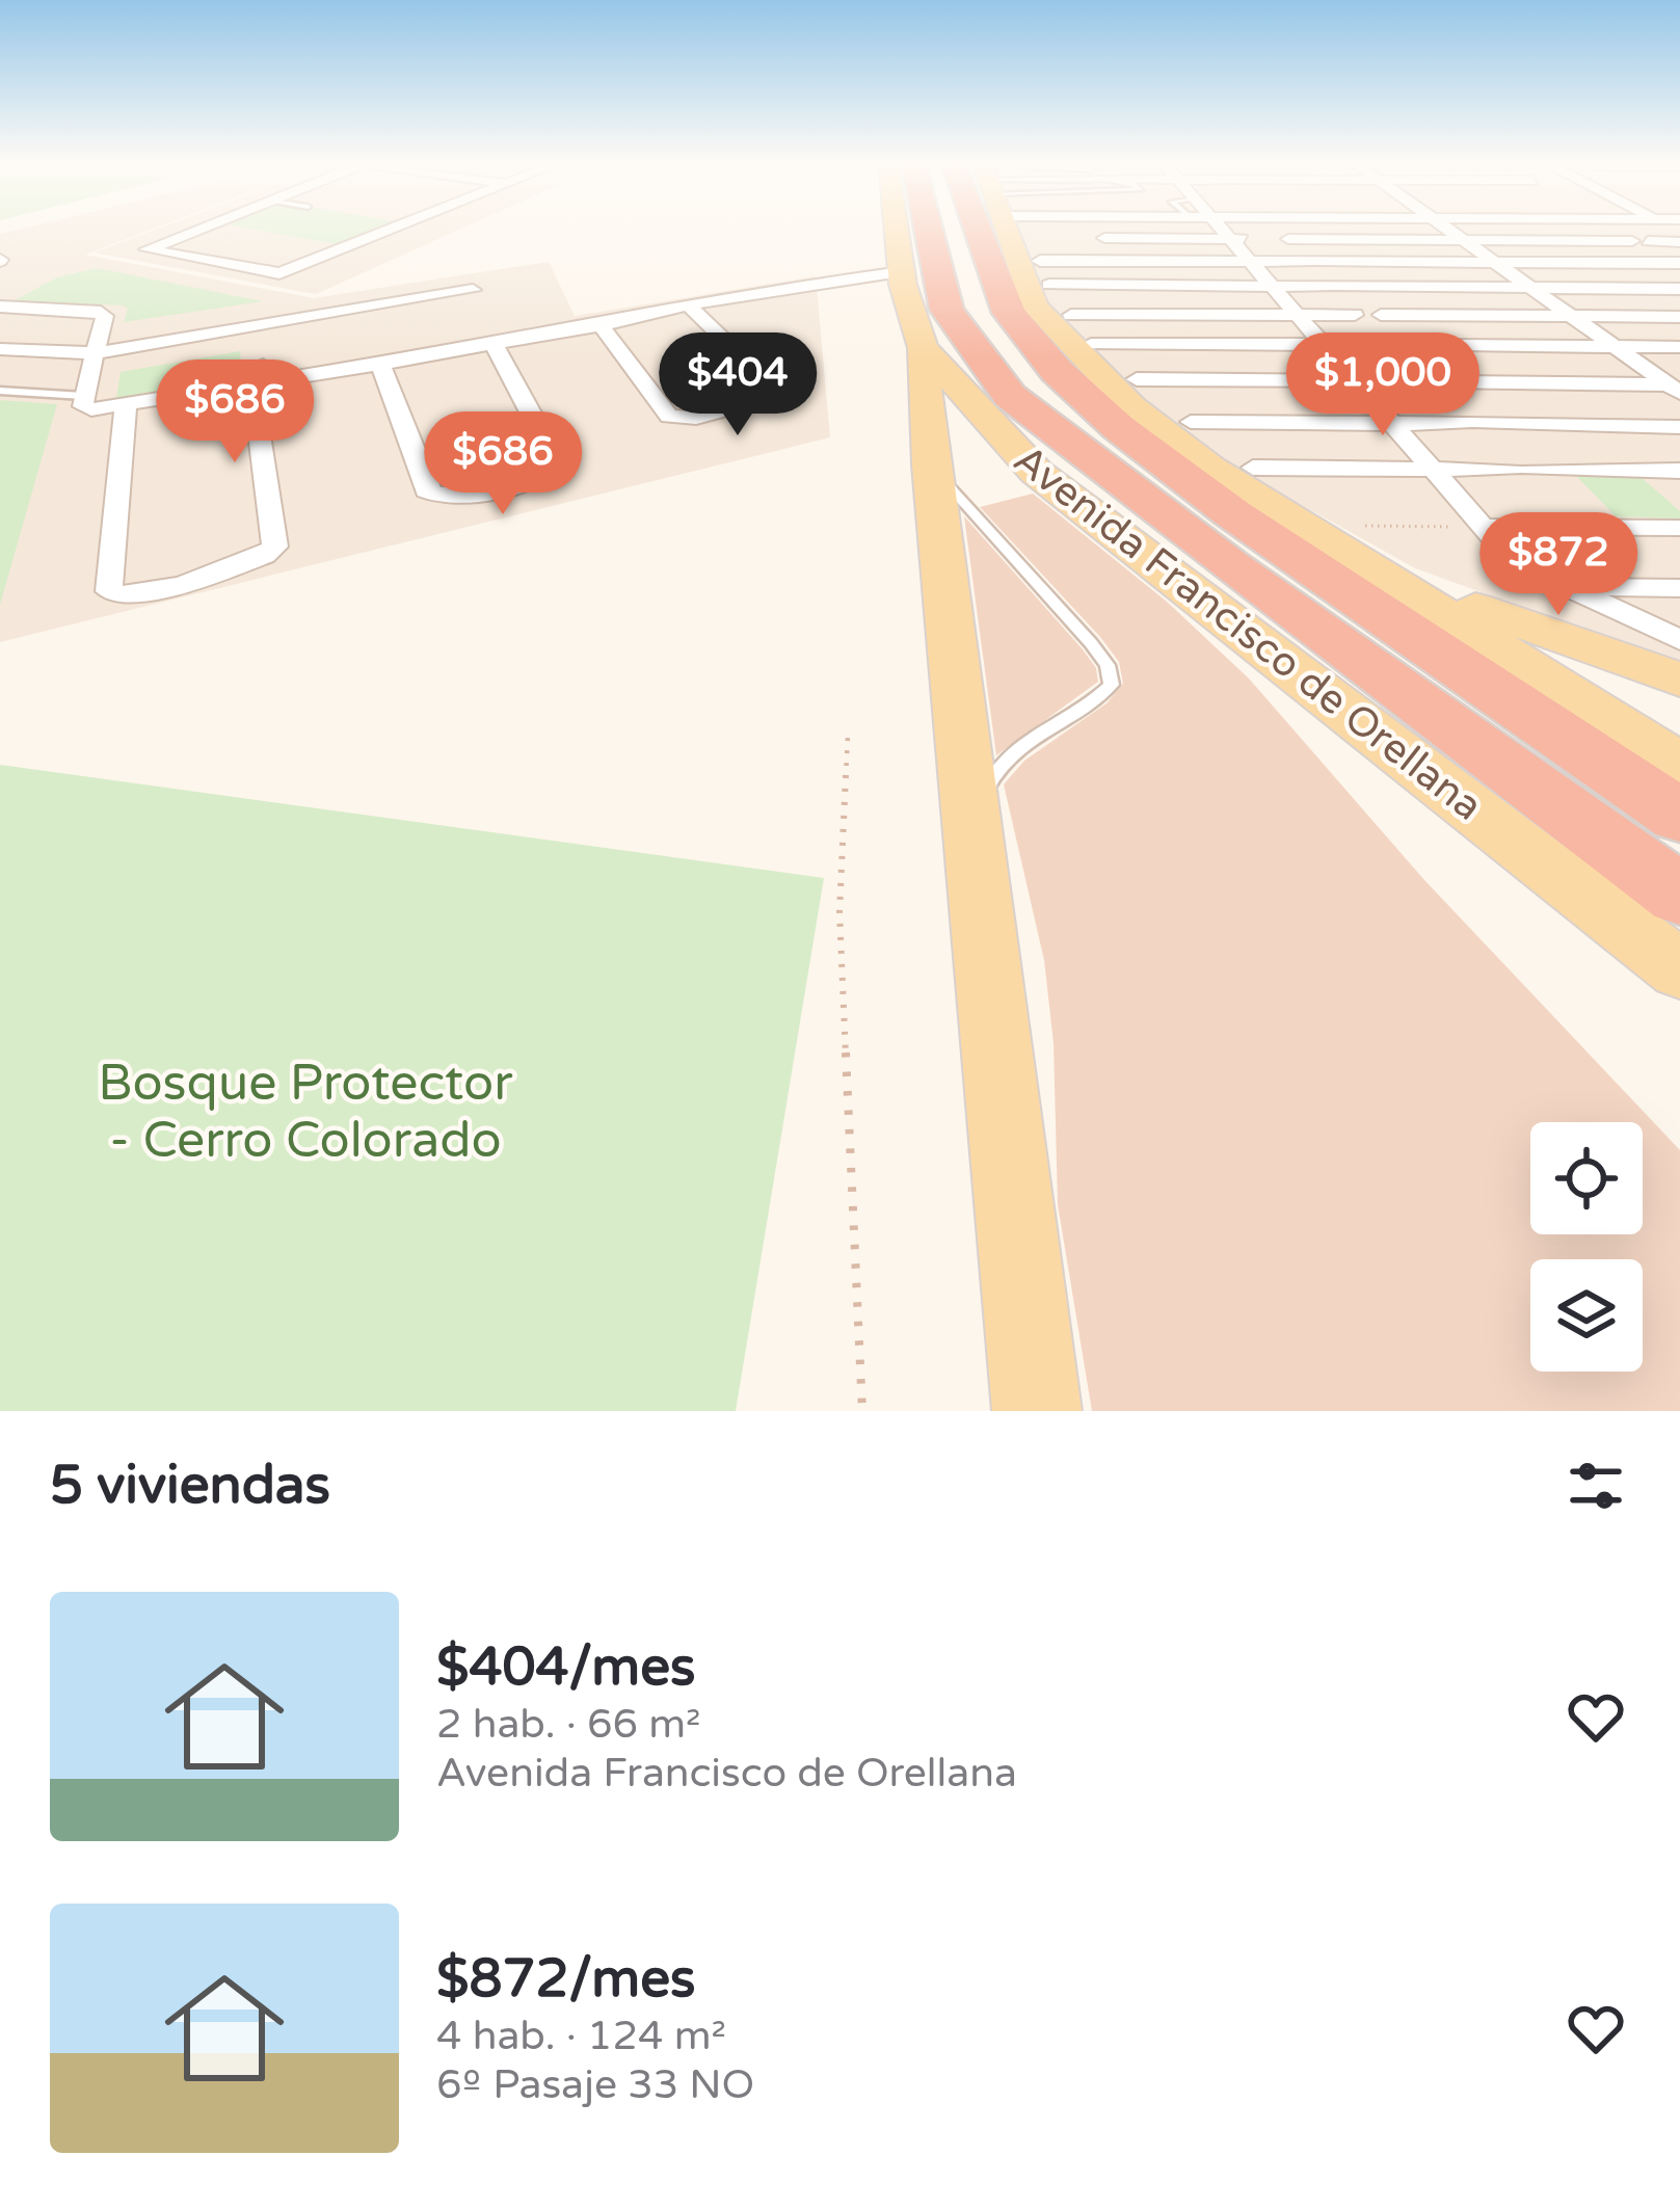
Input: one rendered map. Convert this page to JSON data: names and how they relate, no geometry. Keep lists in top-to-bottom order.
{
  "streets": {
    "highway": ["Avenida Francisco de Orellana"]
  },
  "parks": ["Bosque Protector - Cerro Colorado"],
  "page": {
    "price": [
      "$404",
      "$1,000",
      "$686",
      "$686",
      "$872"
    ],
    "heading": "5 viviendas",
    "list": [
      {
        "name": "$404/mes",
        "note": "2 hab. · 66 m² · Avenida Francisco de Orellana"
      },
      {
        "name": "$872/mes",
        "note": "4 hab. · 124 m² · 6º Pasaje 33 NO"
      }
    ]
  }
}
